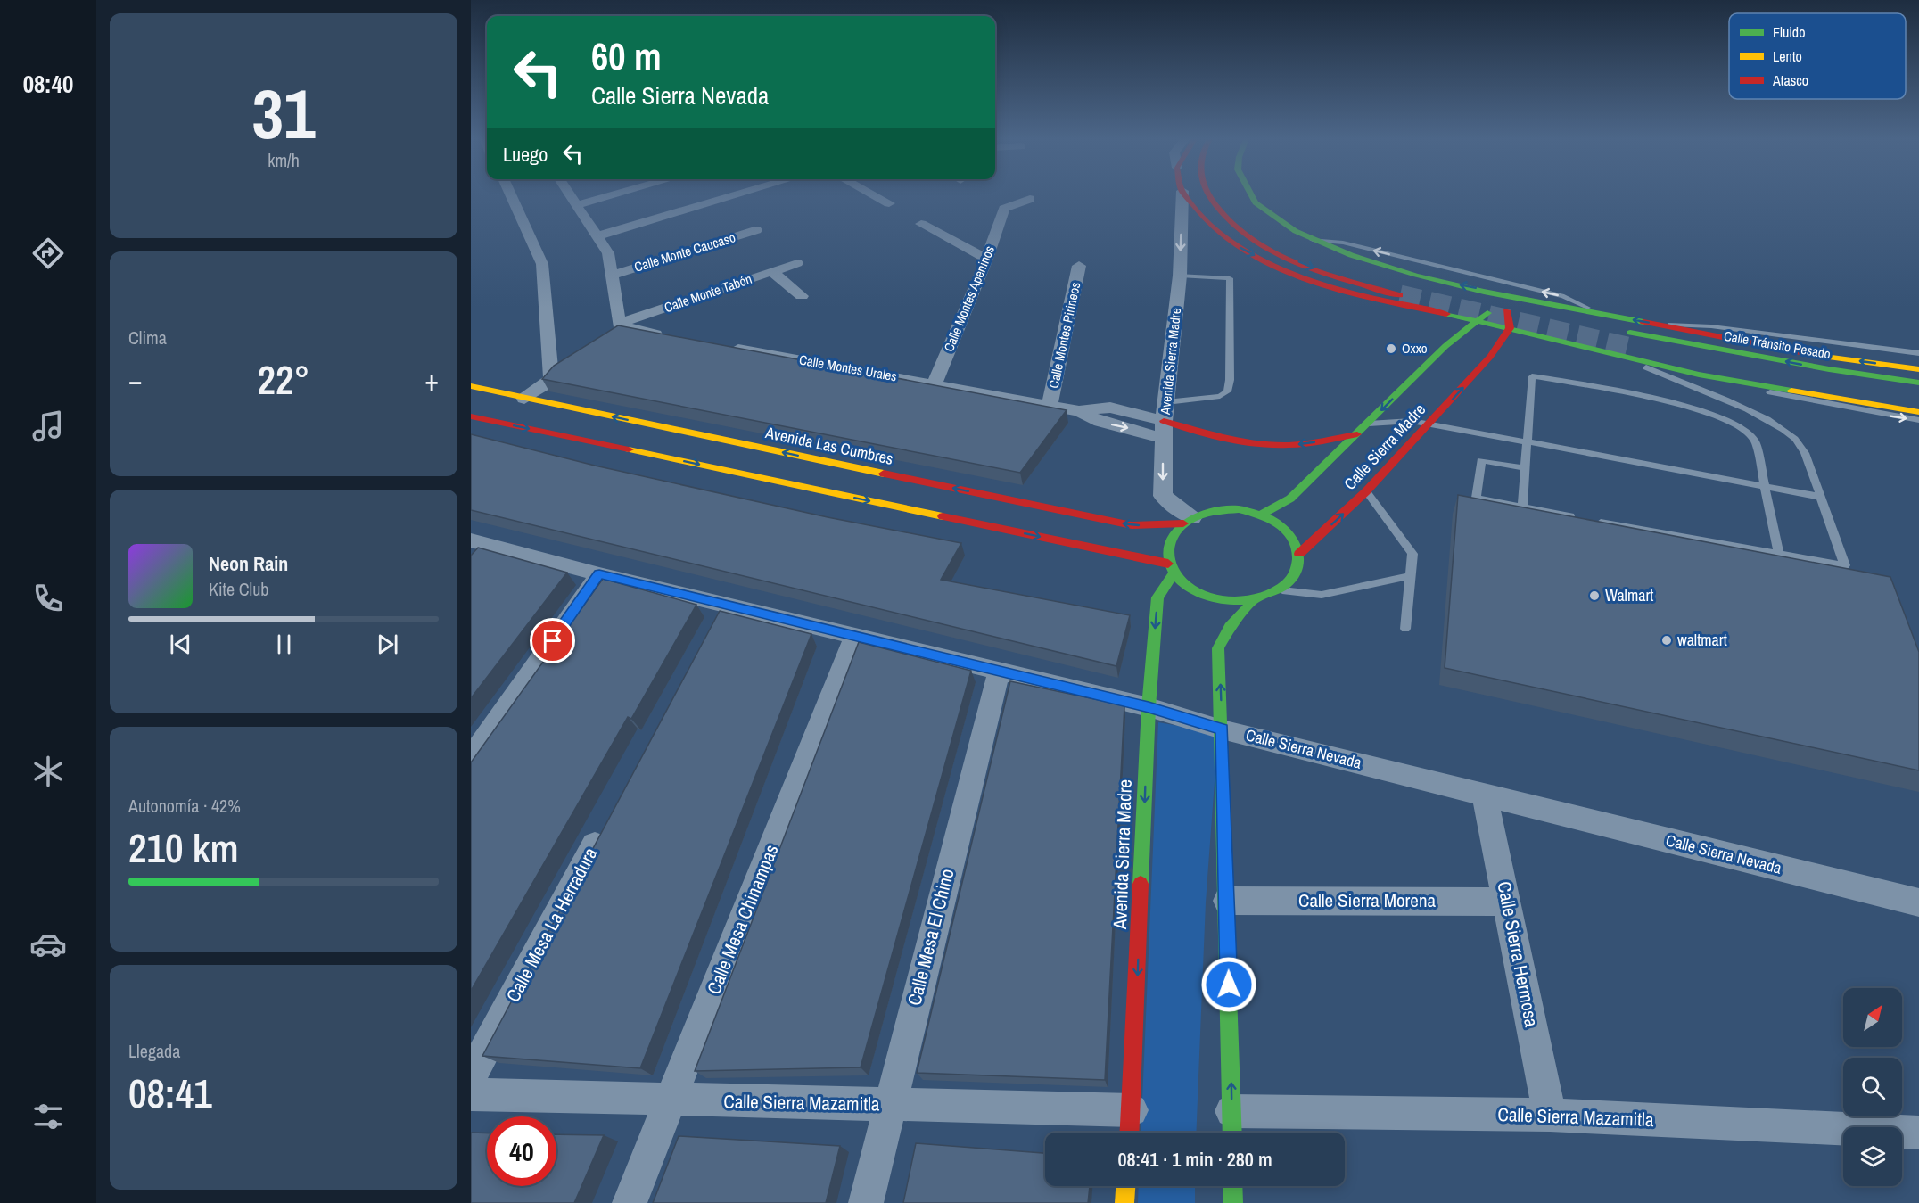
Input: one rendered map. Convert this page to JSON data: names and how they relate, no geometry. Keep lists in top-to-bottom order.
{
  "streets": {
    "street": [
      "Calle Monte Caucaso",
      "Calle Monte Tabón",
      "Calle Montes Apeninos",
      "Calle Montes Pirineos",
      "Calle Tránsito Pesado",
      "Avenida Sierra Madre",
      "Calle Montes Urales",
      "Avenida Las Cumbres",
      "Calle Sierra Madre",
      "Calle Sierra Nevada",
      "Calle Sierra Morena",
      "Calle Mesa Chinampas",
      "Calle Mesa La Herradura",
      "Calle Mesa El Chino",
      "Calle Sierra Hermosa",
      "Calle Sierra Mazamitla"
    ]
  },
  "crossings": [
    ["Calle Montes Apeninos", "Calle Montes Urales"],
    ["Calle Montes Pirineos", "Calle Montes Urales"],
    ["Avenida Sierra Madre", "Calle Montes Urales"],
    ["Avenida Sierra Madre", "Avenida Las Cumbres"],
    ["Avenida Sierra Madre", "Calle Sierra Madre"],
    ["Avenida Sierra Madre", "Calle Sierra Nevada"],
    ["Avenida Sierra Madre", "Calle Sierra Mazamitla"],
    ["Avenida Las Cumbres", "Calle Sierra Madre"],
    ["Calle Sierra Nevada", "Calle Mesa Chinampas"],
    ["Calle Sierra Nevada", "Calle Mesa El Chino"],
    ["Calle Sierra Nevada", "Calle Sierra Hermosa"],
    ["Calle Sierra Morena", "Calle Sierra Hermosa"],
    ["Calle Mesa Chinampas", "Calle Sierra Mazamitla"],
    ["Calle Mesa El Chino", "Calle Sierra Mazamitla"],
    ["Calle Sierra Hermosa", "Calle Sierra Mazamitla"]
  ],
  "places": ["Oxxo", "Walmart", "waltmart"],
  "legend": ["Fluido", "Lento", "Atasco"],
  "north": "top right",
  "page": {
    "tabs": "08:40",
    "tile": [
      ["31", "km/h"],
      "Clima",
      ["Autonomía · 42%", "210 km"],
      ["Llegada", "08:41"]
    ],
    "turn": ["60 m", "Calle Sierra Nevada"],
    "then": "Luego",
    "heat": ["−", "22°", "+"],
    "song": ["Neon Rain", "Kite Club"],
    "limit": "40",
    "trip": "08:41 · 1 min · 280 m"
  }
}
